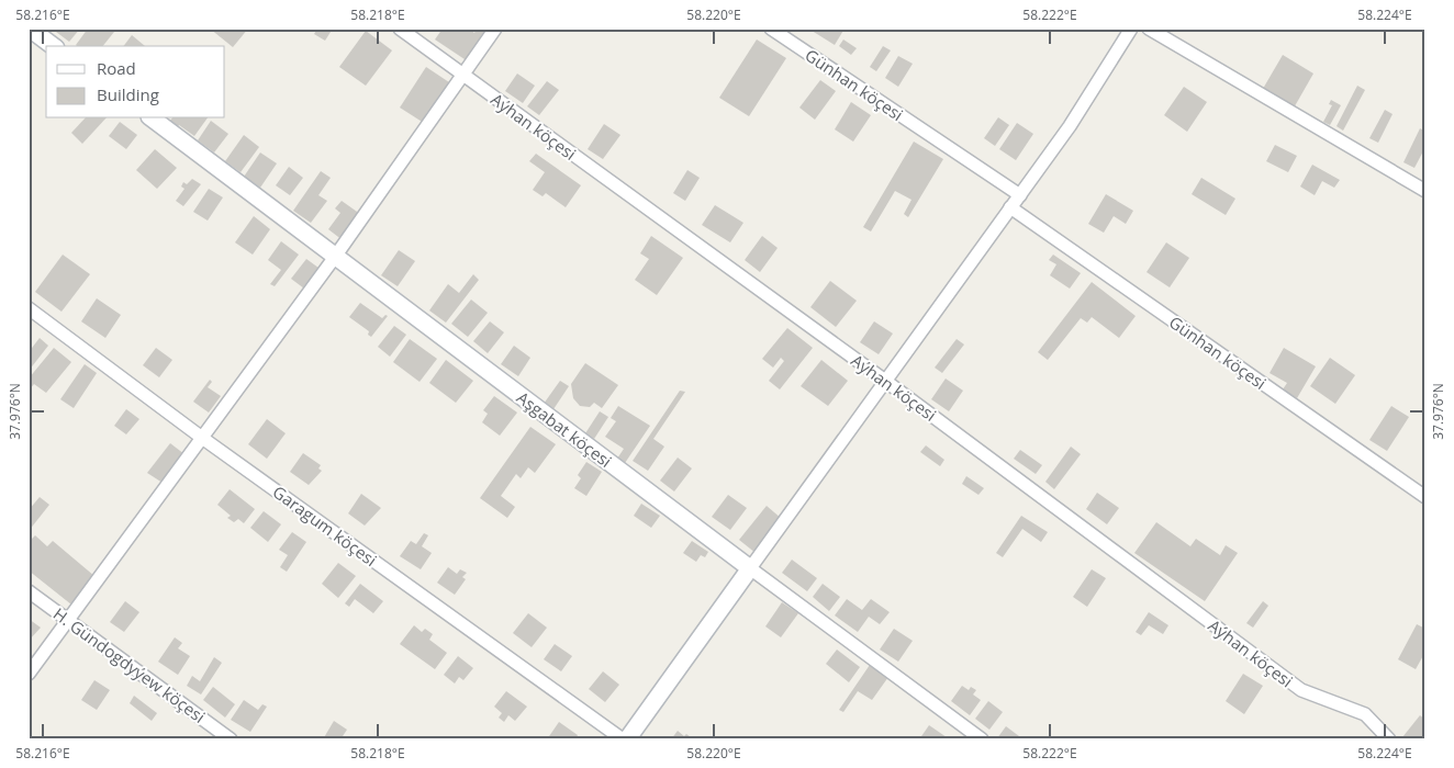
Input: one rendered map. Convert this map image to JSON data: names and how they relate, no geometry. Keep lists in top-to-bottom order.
{
  "streets": {
    "street": [
      "Günhan köçesi",
      "Aýhan köçesi",
      "Aşgabat köçesi",
      "Garagum köçesi",
      "H. Gündogdyýew köçesi"
    ]
  },
  "legend": ["Road", "Building"],
  "coordinates": [
    "58.216°E",
    "58.218°E",
    "58.220°E",
    "58.222°E",
    "58.224°E",
    "37.976°N"
  ]
}
